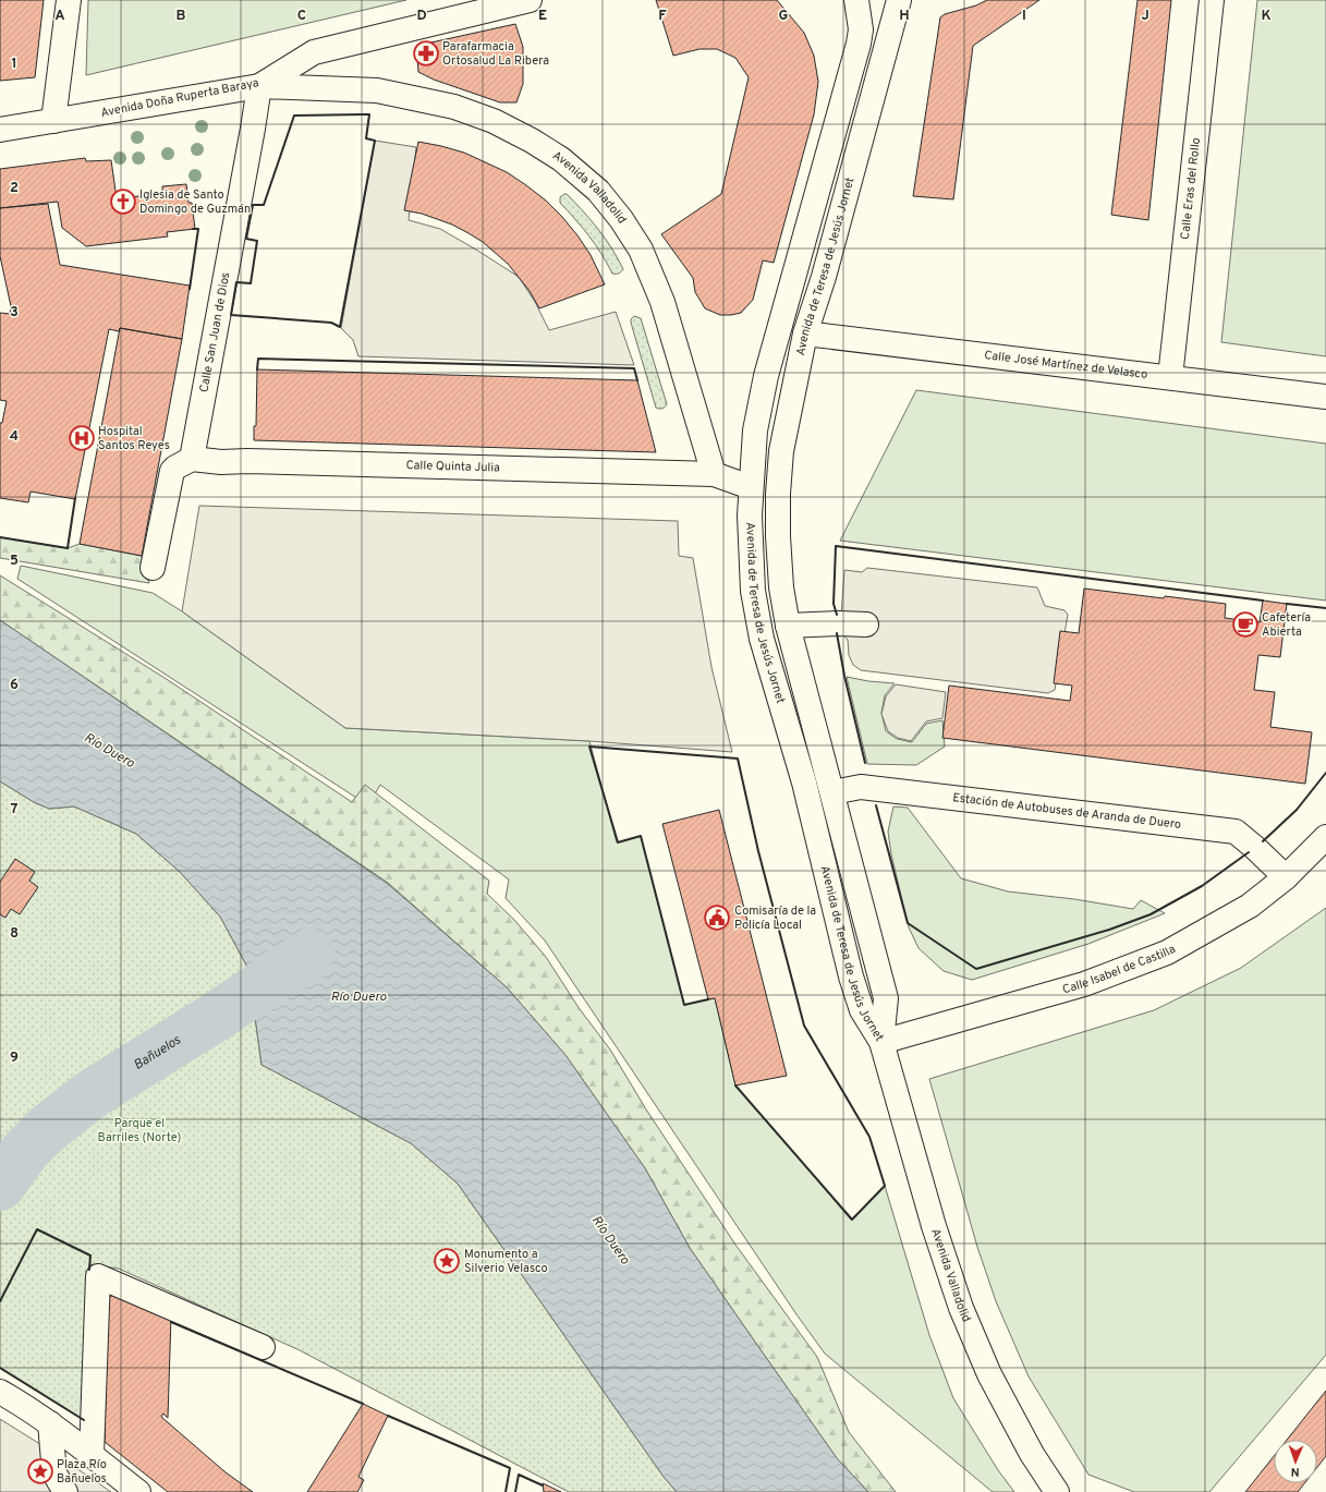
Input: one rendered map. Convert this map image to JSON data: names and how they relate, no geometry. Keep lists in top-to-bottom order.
{
  "streets": {
    "street": [
      "Avenida Doña Ruperta Baraya",
      "Calle Eras del Rollo",
      "Avenida Valladolid",
      "Avenida de Teresa de Jesús Jornet",
      "Calle San Juan de Dios",
      "Calle José Martínez de Velasco",
      "Calle Quinta Julia",
      "Estación de Autobuses de Aranda de Duero",
      "Calle Isabel de Castilla"
    ]
  },
  "crossings": [
    ["Avenida Doña Ruperta Baraya", "Avenida Valladolid"],
    ["Avenida Doña Ruperta Baraya", "Calle San Juan de Dios"],
    ["Calle Eras del Rollo", "Calle José Martínez de Velasco"],
    ["Avenida Valladolid", "Avenida de Teresa de Jesús Jornet"],
    ["Avenida Valladolid", "Calle San Juan de Dios"],
    ["Avenida Valladolid", "Calle Quinta Julia"],
    ["Avenida Valladolid", "Calle Isabel de Castilla"],
    ["Avenida de Teresa de Jesús Jornet", "Calle José Martínez de Velasco"],
    ["Avenida de Teresa de Jesús Jornet", "Estación de Autobuses de Aranda de Duero"],
    ["Avenida de Teresa de Jesús Jornet", "Calle Isabel de Castilla"],
    ["Calle San Juan de Dios", "Calle Quinta Julia"],
    ["Estación de Autobuses de Aranda de Duero", "Calle Isabel de Castilla"]
  ],
  "water": ["Río Duero", "Bañuelos"],
  "parks": ["Parque el Barriles (Norte)"],
  "places": {
    "pharmacy": ["Parafarmacia Ortosalud La Ribera"],
    "church": ["Iglesia de Santo Domingo de Guzmán"],
    "hospital": ["Hospital Santos Reyes"],
    "cafe": ["Cafetería Abierta"],
    "public building": ["Comisaría de la Policía Local"],
    "place": ["Monumento a Silverio Velasco", "Plaza Río Bañuelos"]
  },
  "north": "bottom",
  "grid": {
    "columns": [
      "A",
      "B",
      "C",
      "D",
      "E",
      "F",
      "G",
      "H",
      "I",
      "J",
      "K"
    ],
    "rows": [
      "1",
      "2",
      "3",
      "4",
      "5",
      "6",
      "7",
      "8",
      "9"
    ]
  }
}
